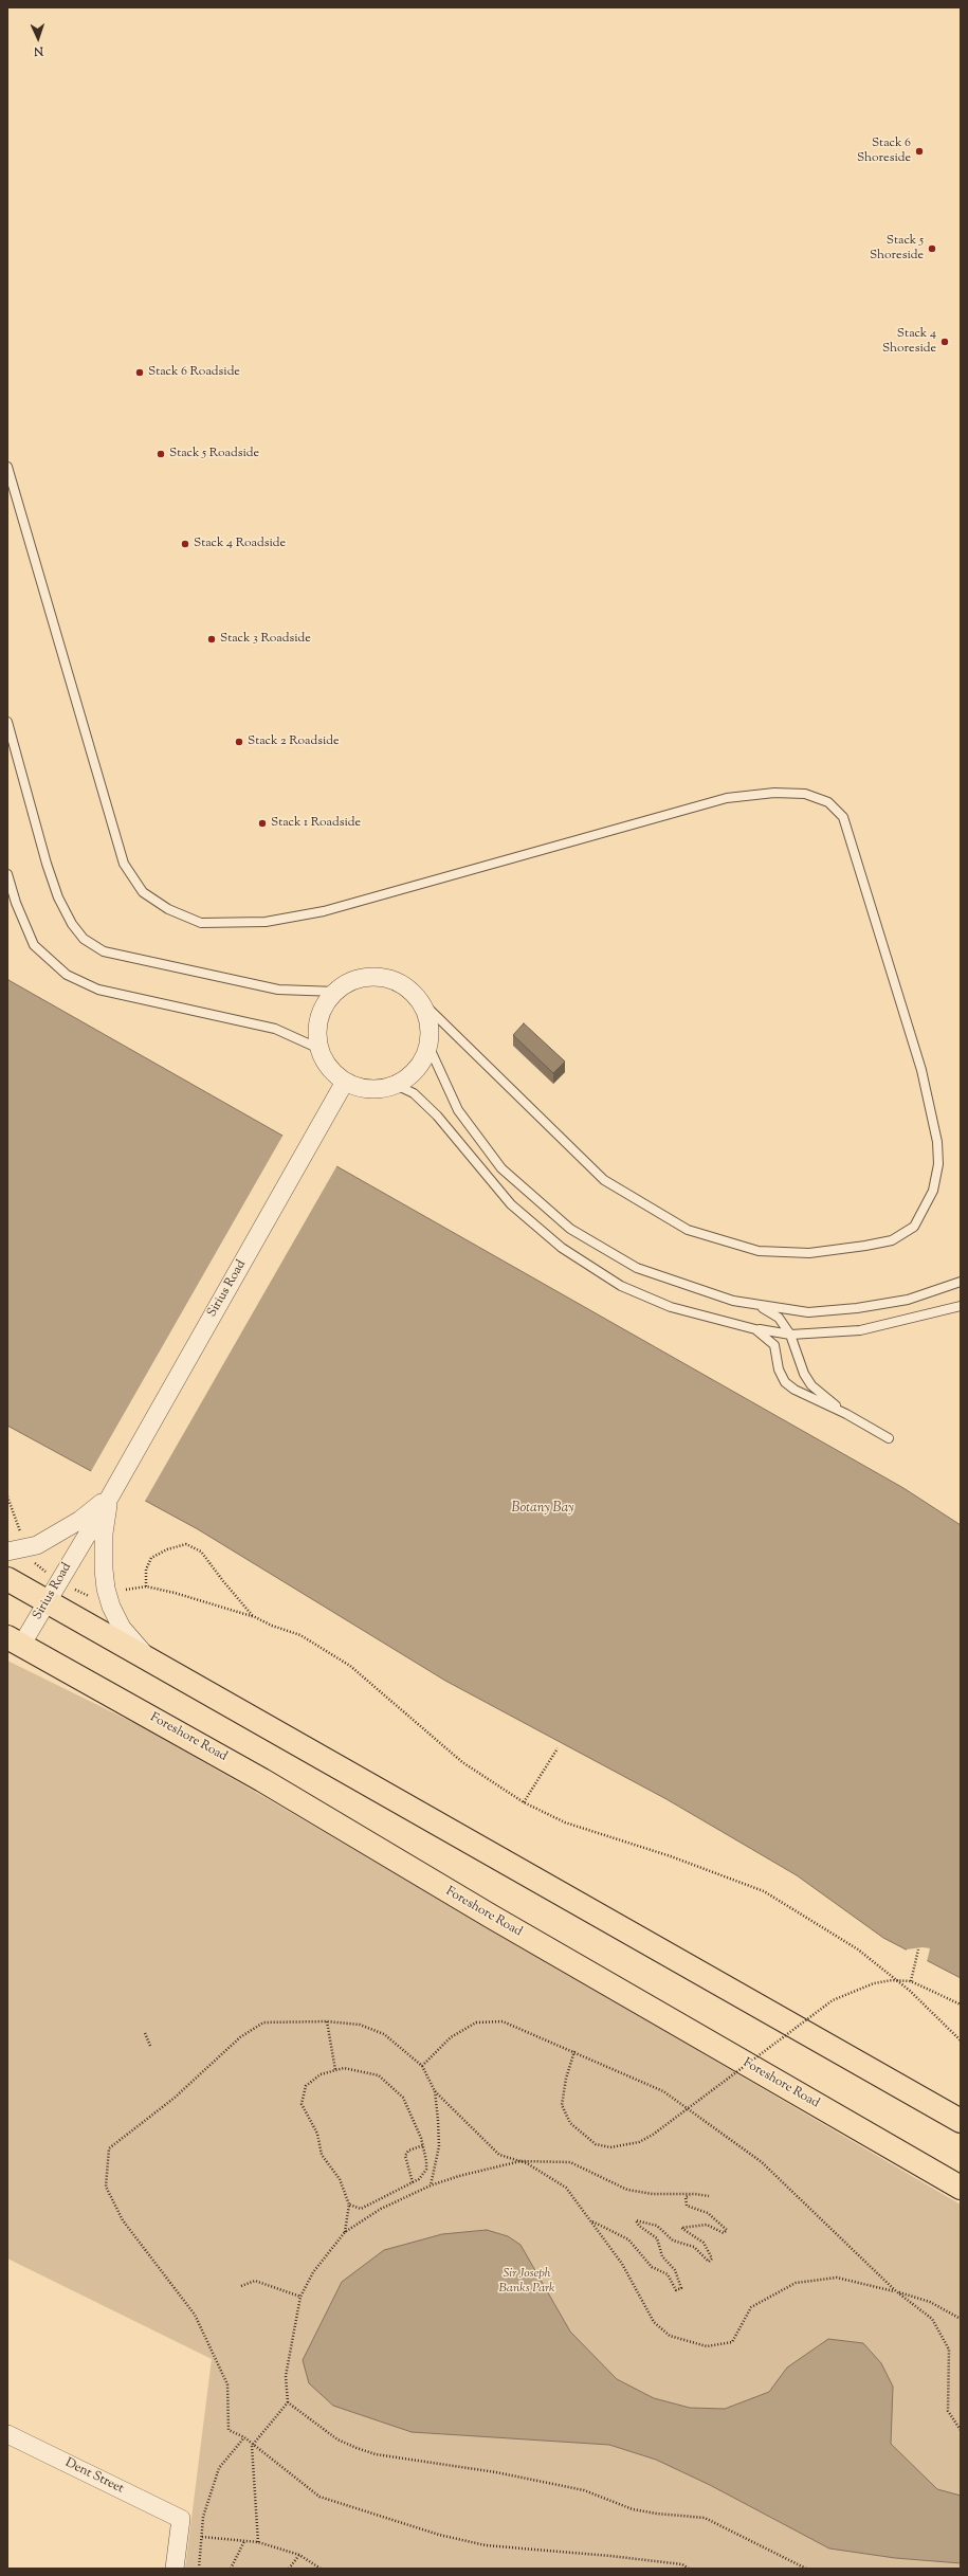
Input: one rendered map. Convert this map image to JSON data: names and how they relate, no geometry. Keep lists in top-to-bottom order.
{
  "streets": {
    "main road": ["Foreshore Road"],
    "street": ["Sirius Road", "Dent Street"]
  },
  "crossings": [
    ["Sirius Road", "Foreshore Road"]
  ],
  "water": ["Botany Bay"],
  "parks": ["Sir Joseph Banks Park"],
  "places": [
    "Stack 6 Shoreside",
    "Stack 5 Shoreside",
    "Stack 4 Shoreside",
    "Stack 6 Roadside",
    "Stack 5 Roadside",
    "Stack 4 Roadside",
    "Stack 3 Roadside",
    "Stack 2 Roadside",
    "Stack 1 Roadside"
  ],
  "north": "bottom"
}
